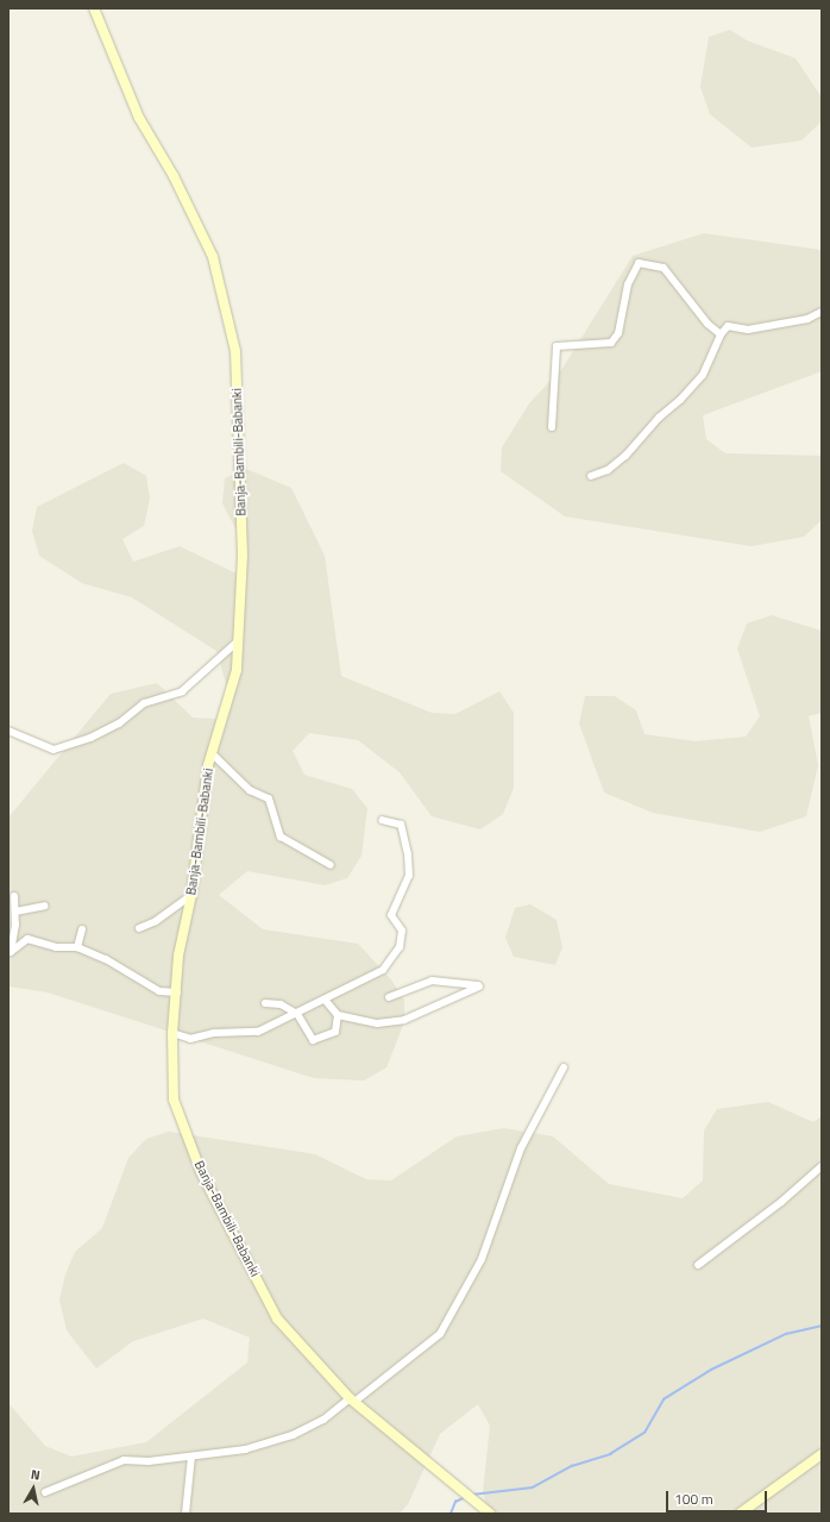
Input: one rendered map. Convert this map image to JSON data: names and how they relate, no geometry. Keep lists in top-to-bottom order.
{
  "streets": {
    "street": ["Banja-Bambili-Babanki"]
  },
  "scale_bar": "100 m",
  "north": "top"
}
